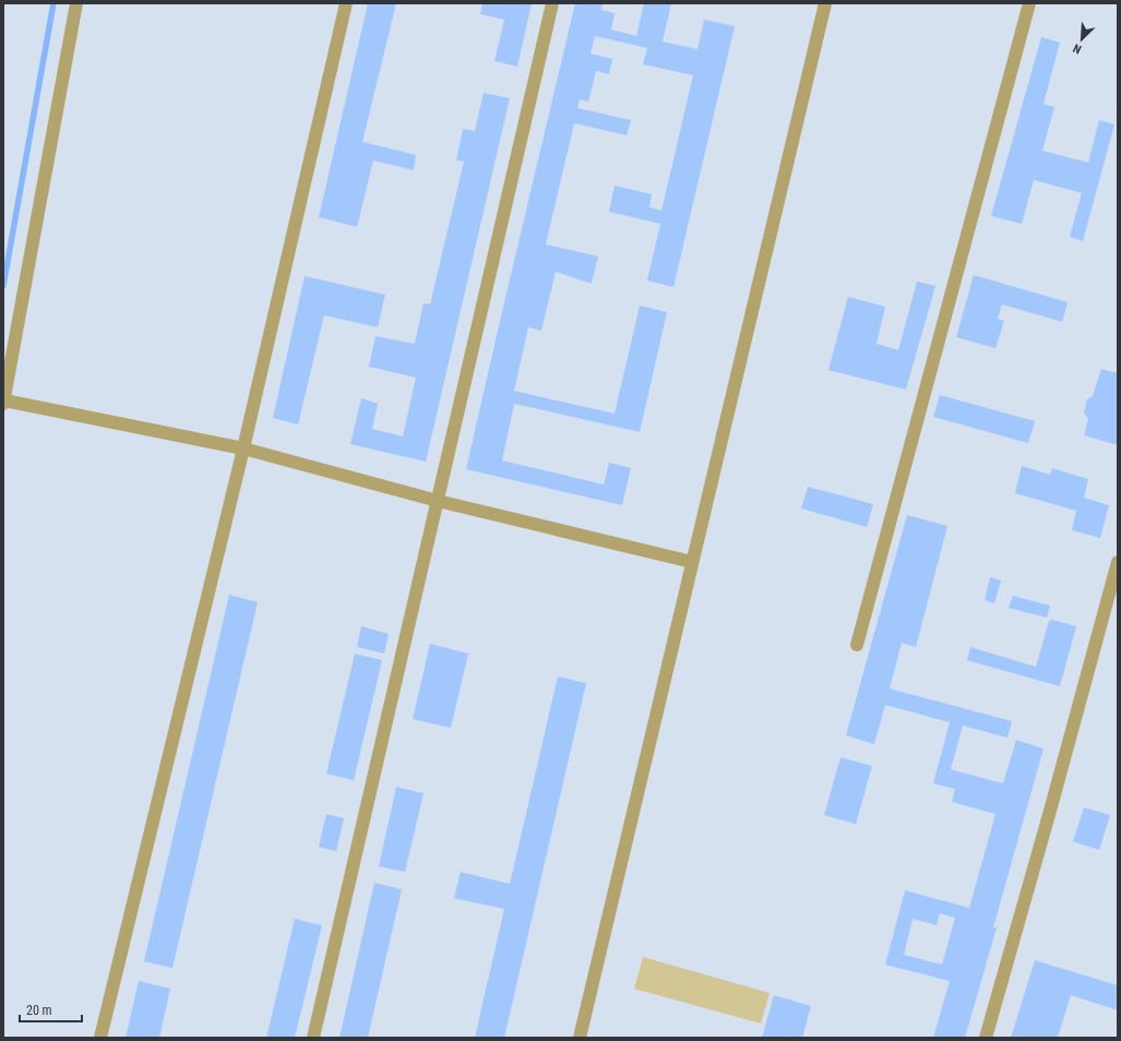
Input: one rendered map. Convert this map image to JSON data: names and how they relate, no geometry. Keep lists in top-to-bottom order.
{
  "scale_bar": "20 m",
  "north": "bottom left"
}
